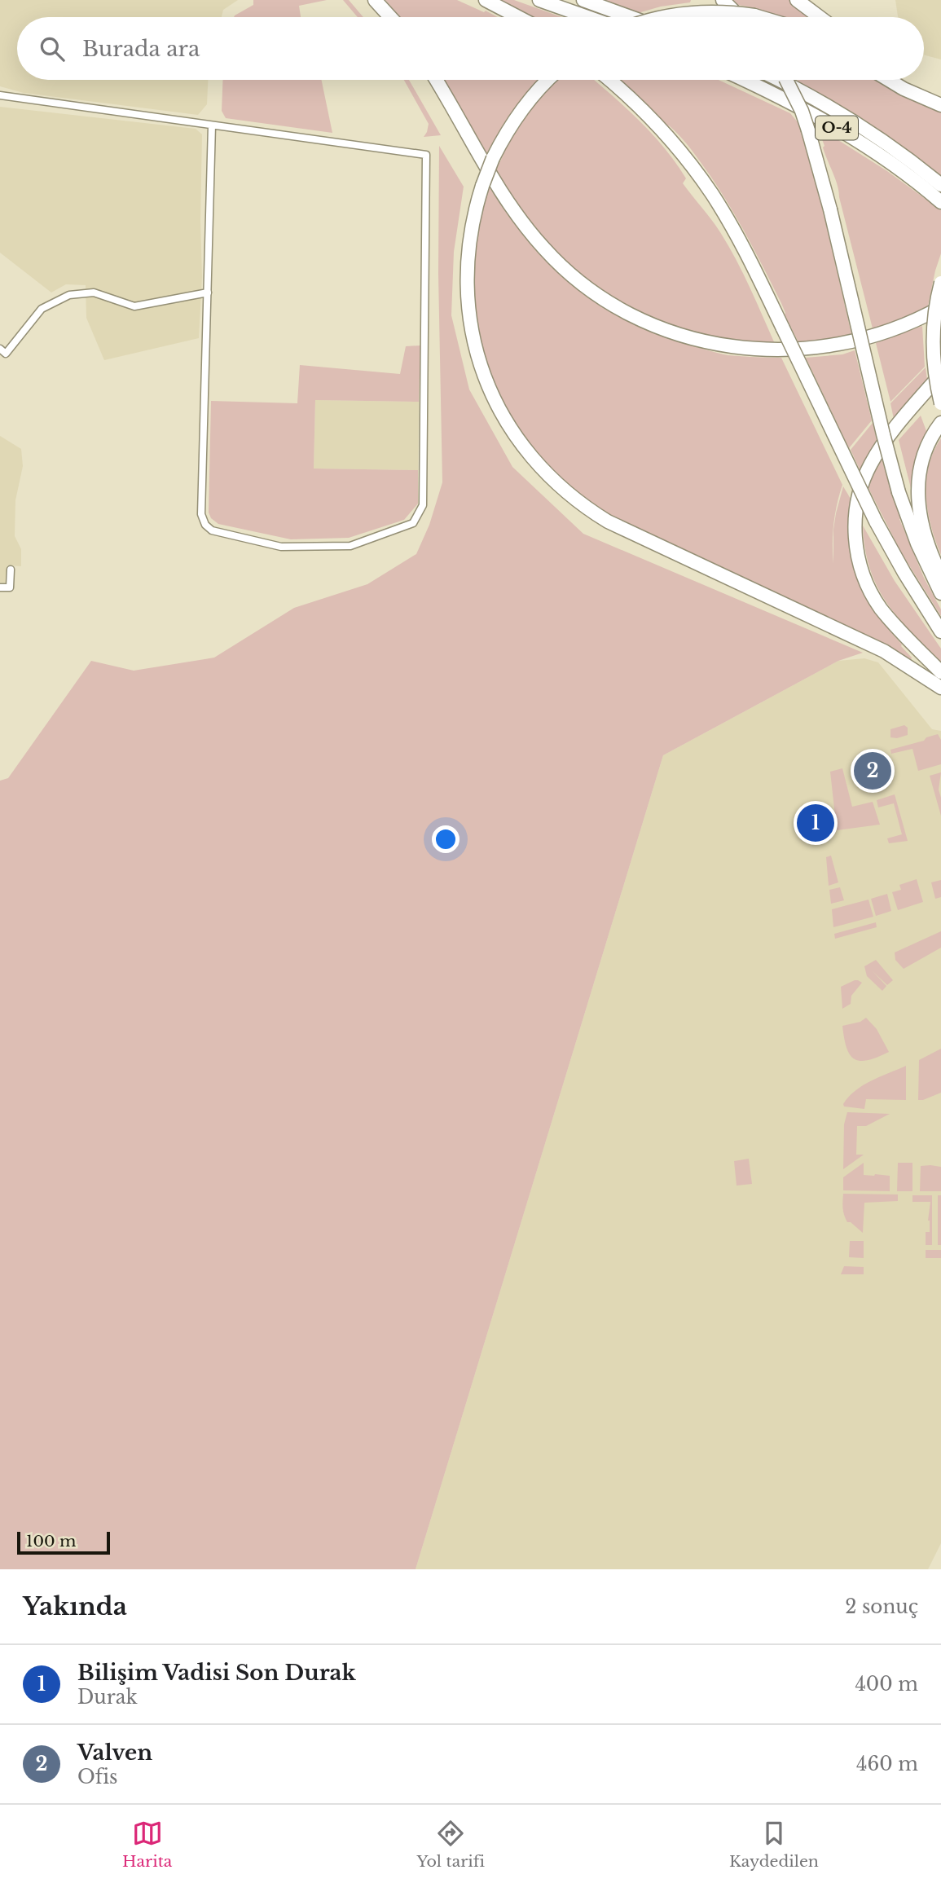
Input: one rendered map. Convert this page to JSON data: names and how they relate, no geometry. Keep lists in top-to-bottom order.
{
  "streets": {
    "highway": ["O-4"]
  },
  "scale_bar": "100 m",
  "page": {
    "search": "Burada ara",
    "pins": ["2", "1"],
    "scale": "100 m",
    "heading": ["Yakında", "2 sonuç"],
    "list": [
      {
        "mark": "1",
        "name": "Bilişim Vadisi Son Durak",
        "note": "Durak",
        "value": "400 m"
      },
      {
        "mark": "2",
        "name": "Valven",
        "note": "Ofis",
        "value": "460 m"
      }
    ],
    "nav": ["Harita", "Yol tarifi", "Kaydedilen"]
  }
}
